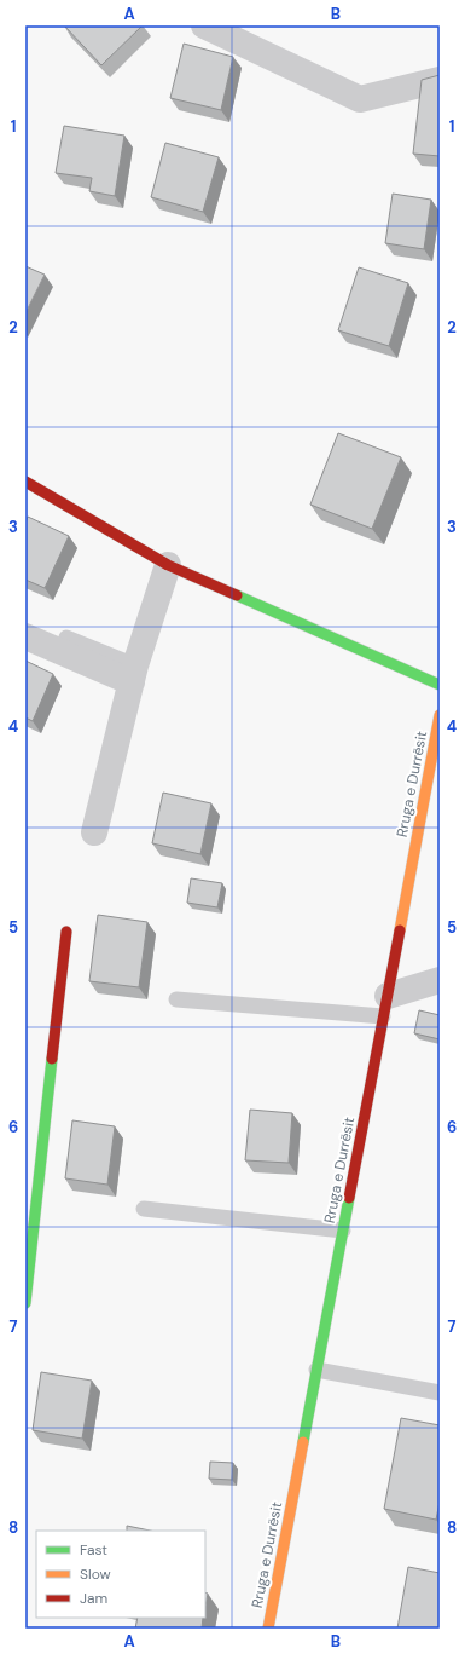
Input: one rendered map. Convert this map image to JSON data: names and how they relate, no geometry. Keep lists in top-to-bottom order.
{
  "streets": {
    "main road": ["Rruga e Durrësit"]
  },
  "legend": ["Fast", "Slow", "Jam"],
  "grid": {
    "columns": ["A", "B"],
    "rows": [
      "1",
      "2",
      "3",
      "4",
      "5",
      "6",
      "7",
      "8"
    ]
  }
}
